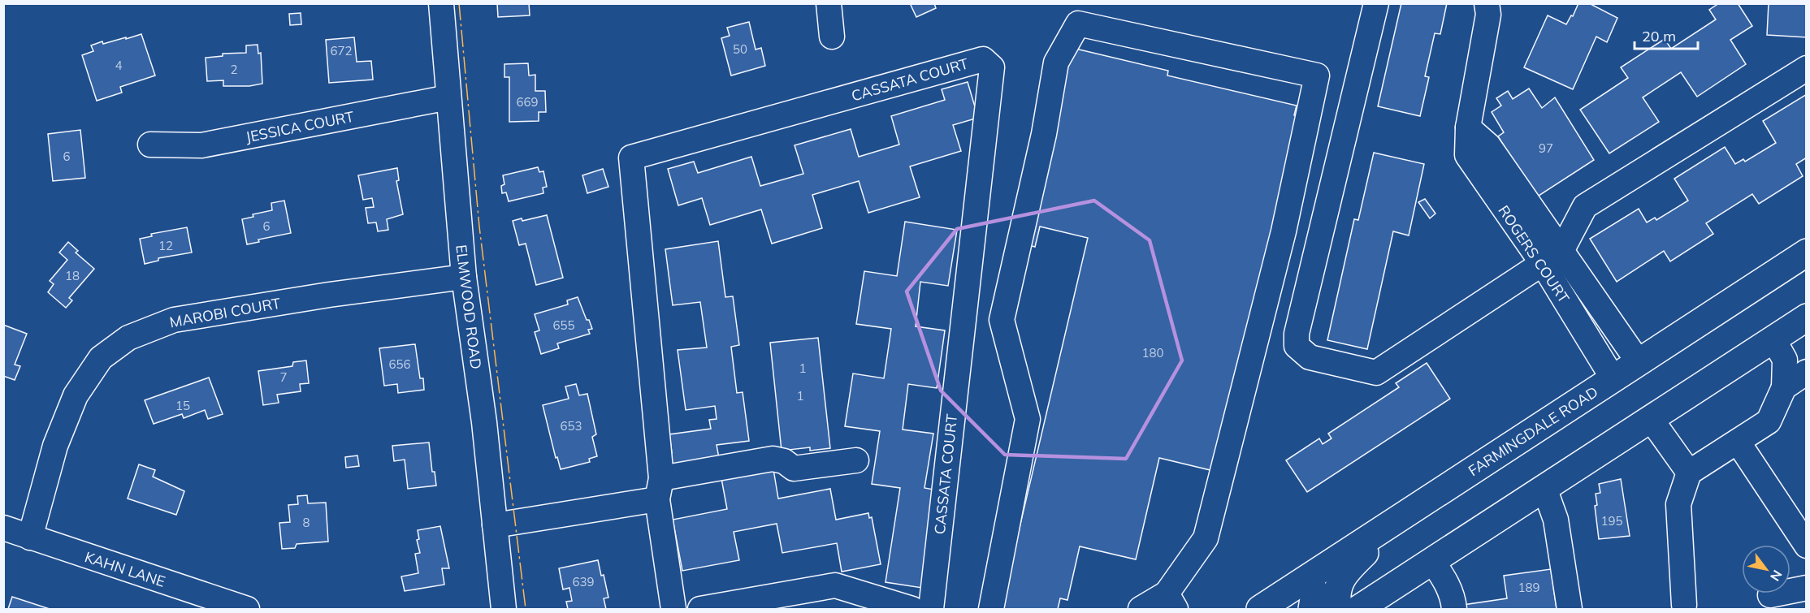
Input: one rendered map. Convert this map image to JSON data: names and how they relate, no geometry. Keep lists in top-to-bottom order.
{
  "streets": {
    "main road": ["FARMINGDALE ROAD"],
    "street": [
      "CASSATA COURT",
      "JESSICA COURT",
      "ROGERS COURT",
      "ELMWOOD ROAD",
      "MAROBI COURT",
      "KAHN LANE"
    ]
  },
  "crossings": [
    ["JESSICA COURT", "ELMWOOD ROAD"],
    ["ROGERS COURT", "FARMINGDALE ROAD"],
    ["ELMWOOD ROAD", "MAROBI COURT"],
    ["MAROBI COURT", "KAHN LANE"]
  ],
  "house_numbers": [
    "50",
    "672",
    "4",
    "2",
    "669",
    "97",
    "6",
    "6",
    "12",
    "18",
    "655",
    "180",
    "656",
    "1",
    "7",
    "1",
    "15",
    "653",
    "195",
    "8",
    "639",
    "189"
  ],
  "scale_bar": "20 m",
  "north": "bottom right"
}
